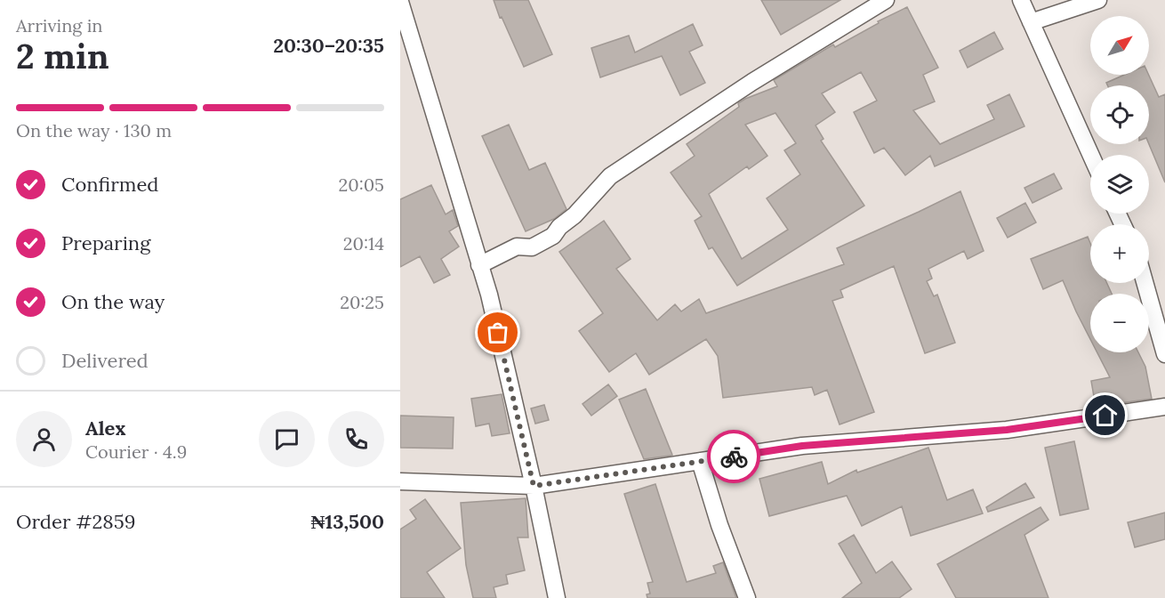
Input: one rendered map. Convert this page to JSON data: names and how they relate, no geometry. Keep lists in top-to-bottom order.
{
  "north": "top right",
  "page": {
    "heading": ["2 min", "Arriving in", "20:30–20:35"],
    "panel": [
      "Alex",
      "Courier · 4.9",
      "Order #2859",
      "₦13,500"
    ],
    "map_buttons": ["+", "−"],
    "bar": "On the way · 130 m",
    "list": [
      ["Confirmed", "20:05"],
      ["Preparing", "20:14"],
      ["On the way", "20:25"],
      "Delivered"
    ]
  }
}
